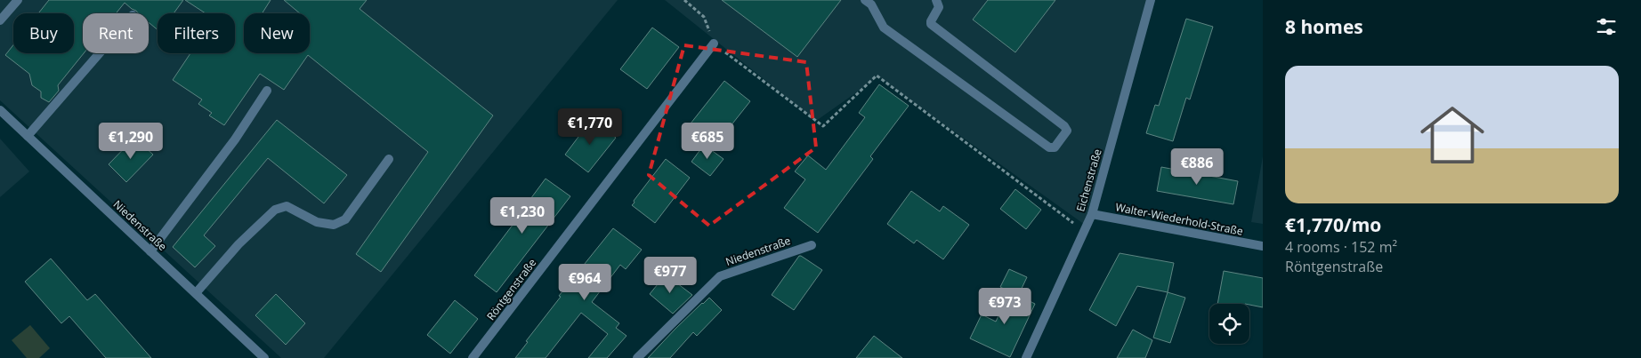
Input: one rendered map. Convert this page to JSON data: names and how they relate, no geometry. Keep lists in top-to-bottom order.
{
  "streets": {
    "street": [
      "Eichenstraße",
      "Walter-Wiederhold-Straße",
      "Niedenstraße",
      "Röntgenstraße"
    ]
  },
  "crossings": [
    ["Eichenstraße", "Walter-Wiederhold-Straße"]
  ],
  "page": {
    "heading": "8 homes",
    "chip": [
      "Buy",
      "Rent",
      "Filters",
      "New"
    ],
    "list": [
      {
        "name": "€1,770/mo",
        "note": "4 rooms · 152 m² · Röntgenstraße"
      }
    ],
    "price": [
      "€1,770",
      "€1,290",
      "€685",
      "€886",
      "€1,230",
      "€977",
      "€964",
      "€973"
    ]
  }
}
